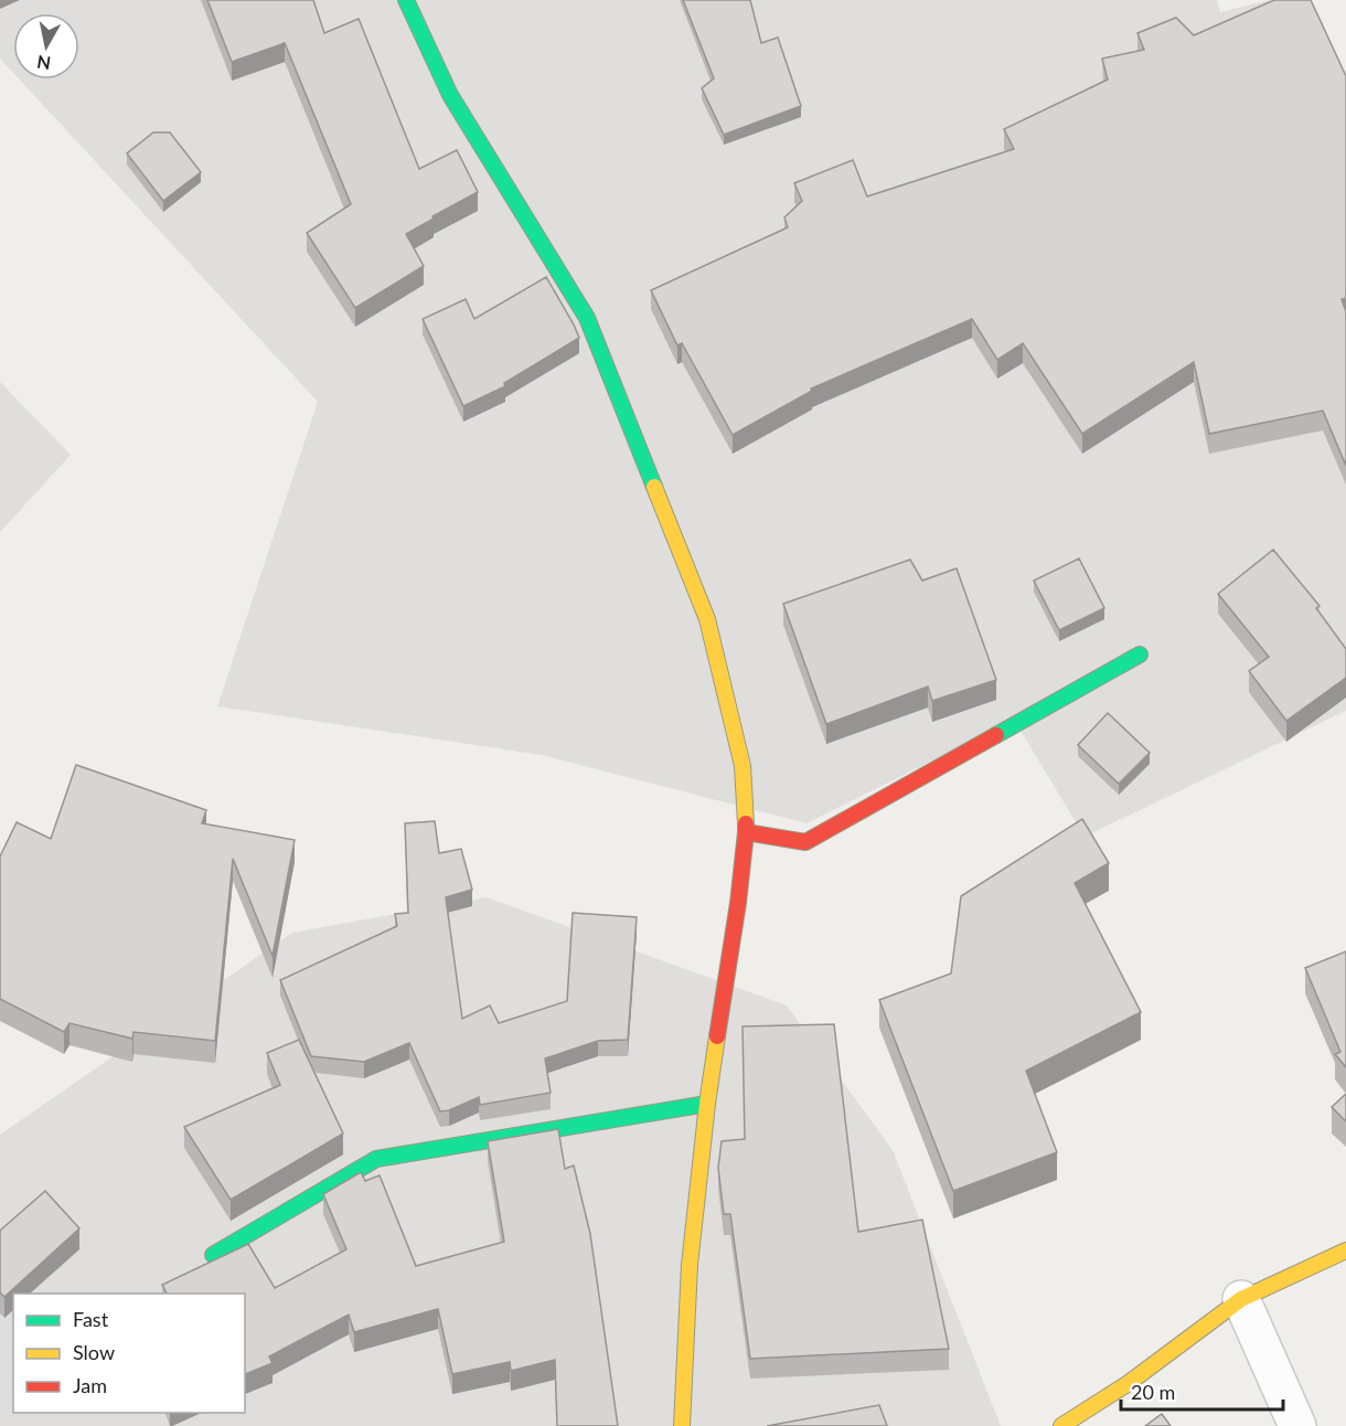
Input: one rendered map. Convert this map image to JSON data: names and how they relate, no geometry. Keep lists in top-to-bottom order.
{
  "legend": ["Fast", "Slow", "Jam"],
  "scale_bar": "20 m",
  "north": "bottom"
}
